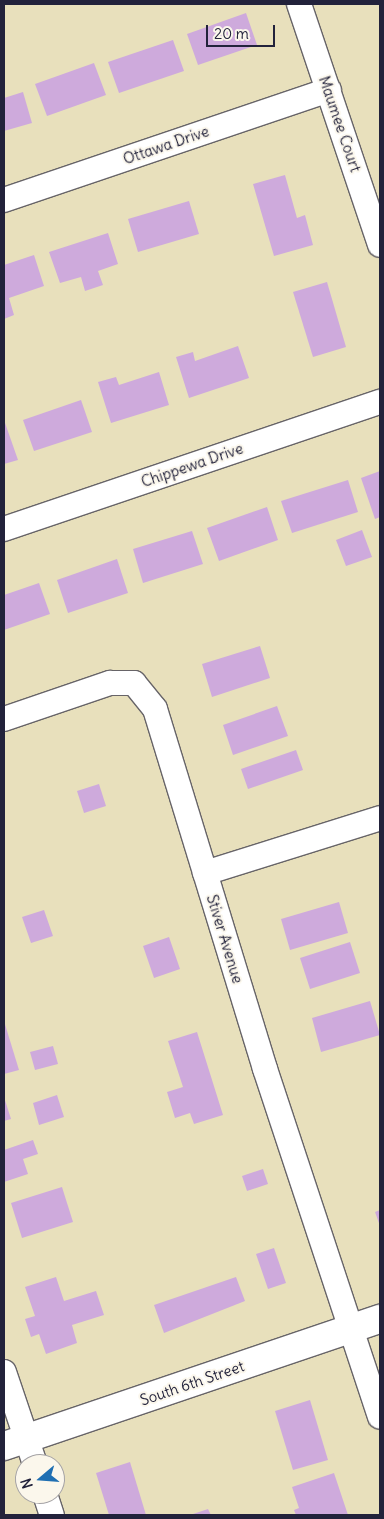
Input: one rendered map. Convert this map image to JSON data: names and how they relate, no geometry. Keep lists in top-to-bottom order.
{
  "streets": {
    "street": [
      "Maumee Court",
      "Ottawa Drive",
      "Chippewa Drive",
      "Stiver Avenue",
      "South 6th Street"
    ]
  },
  "crossings": [
    ["Maumee Court", "Ottawa Drive"],
    ["Stiver Avenue", "South 6th Street"]
  ],
  "scale_bar": "20 m",
  "north": "left"
}
